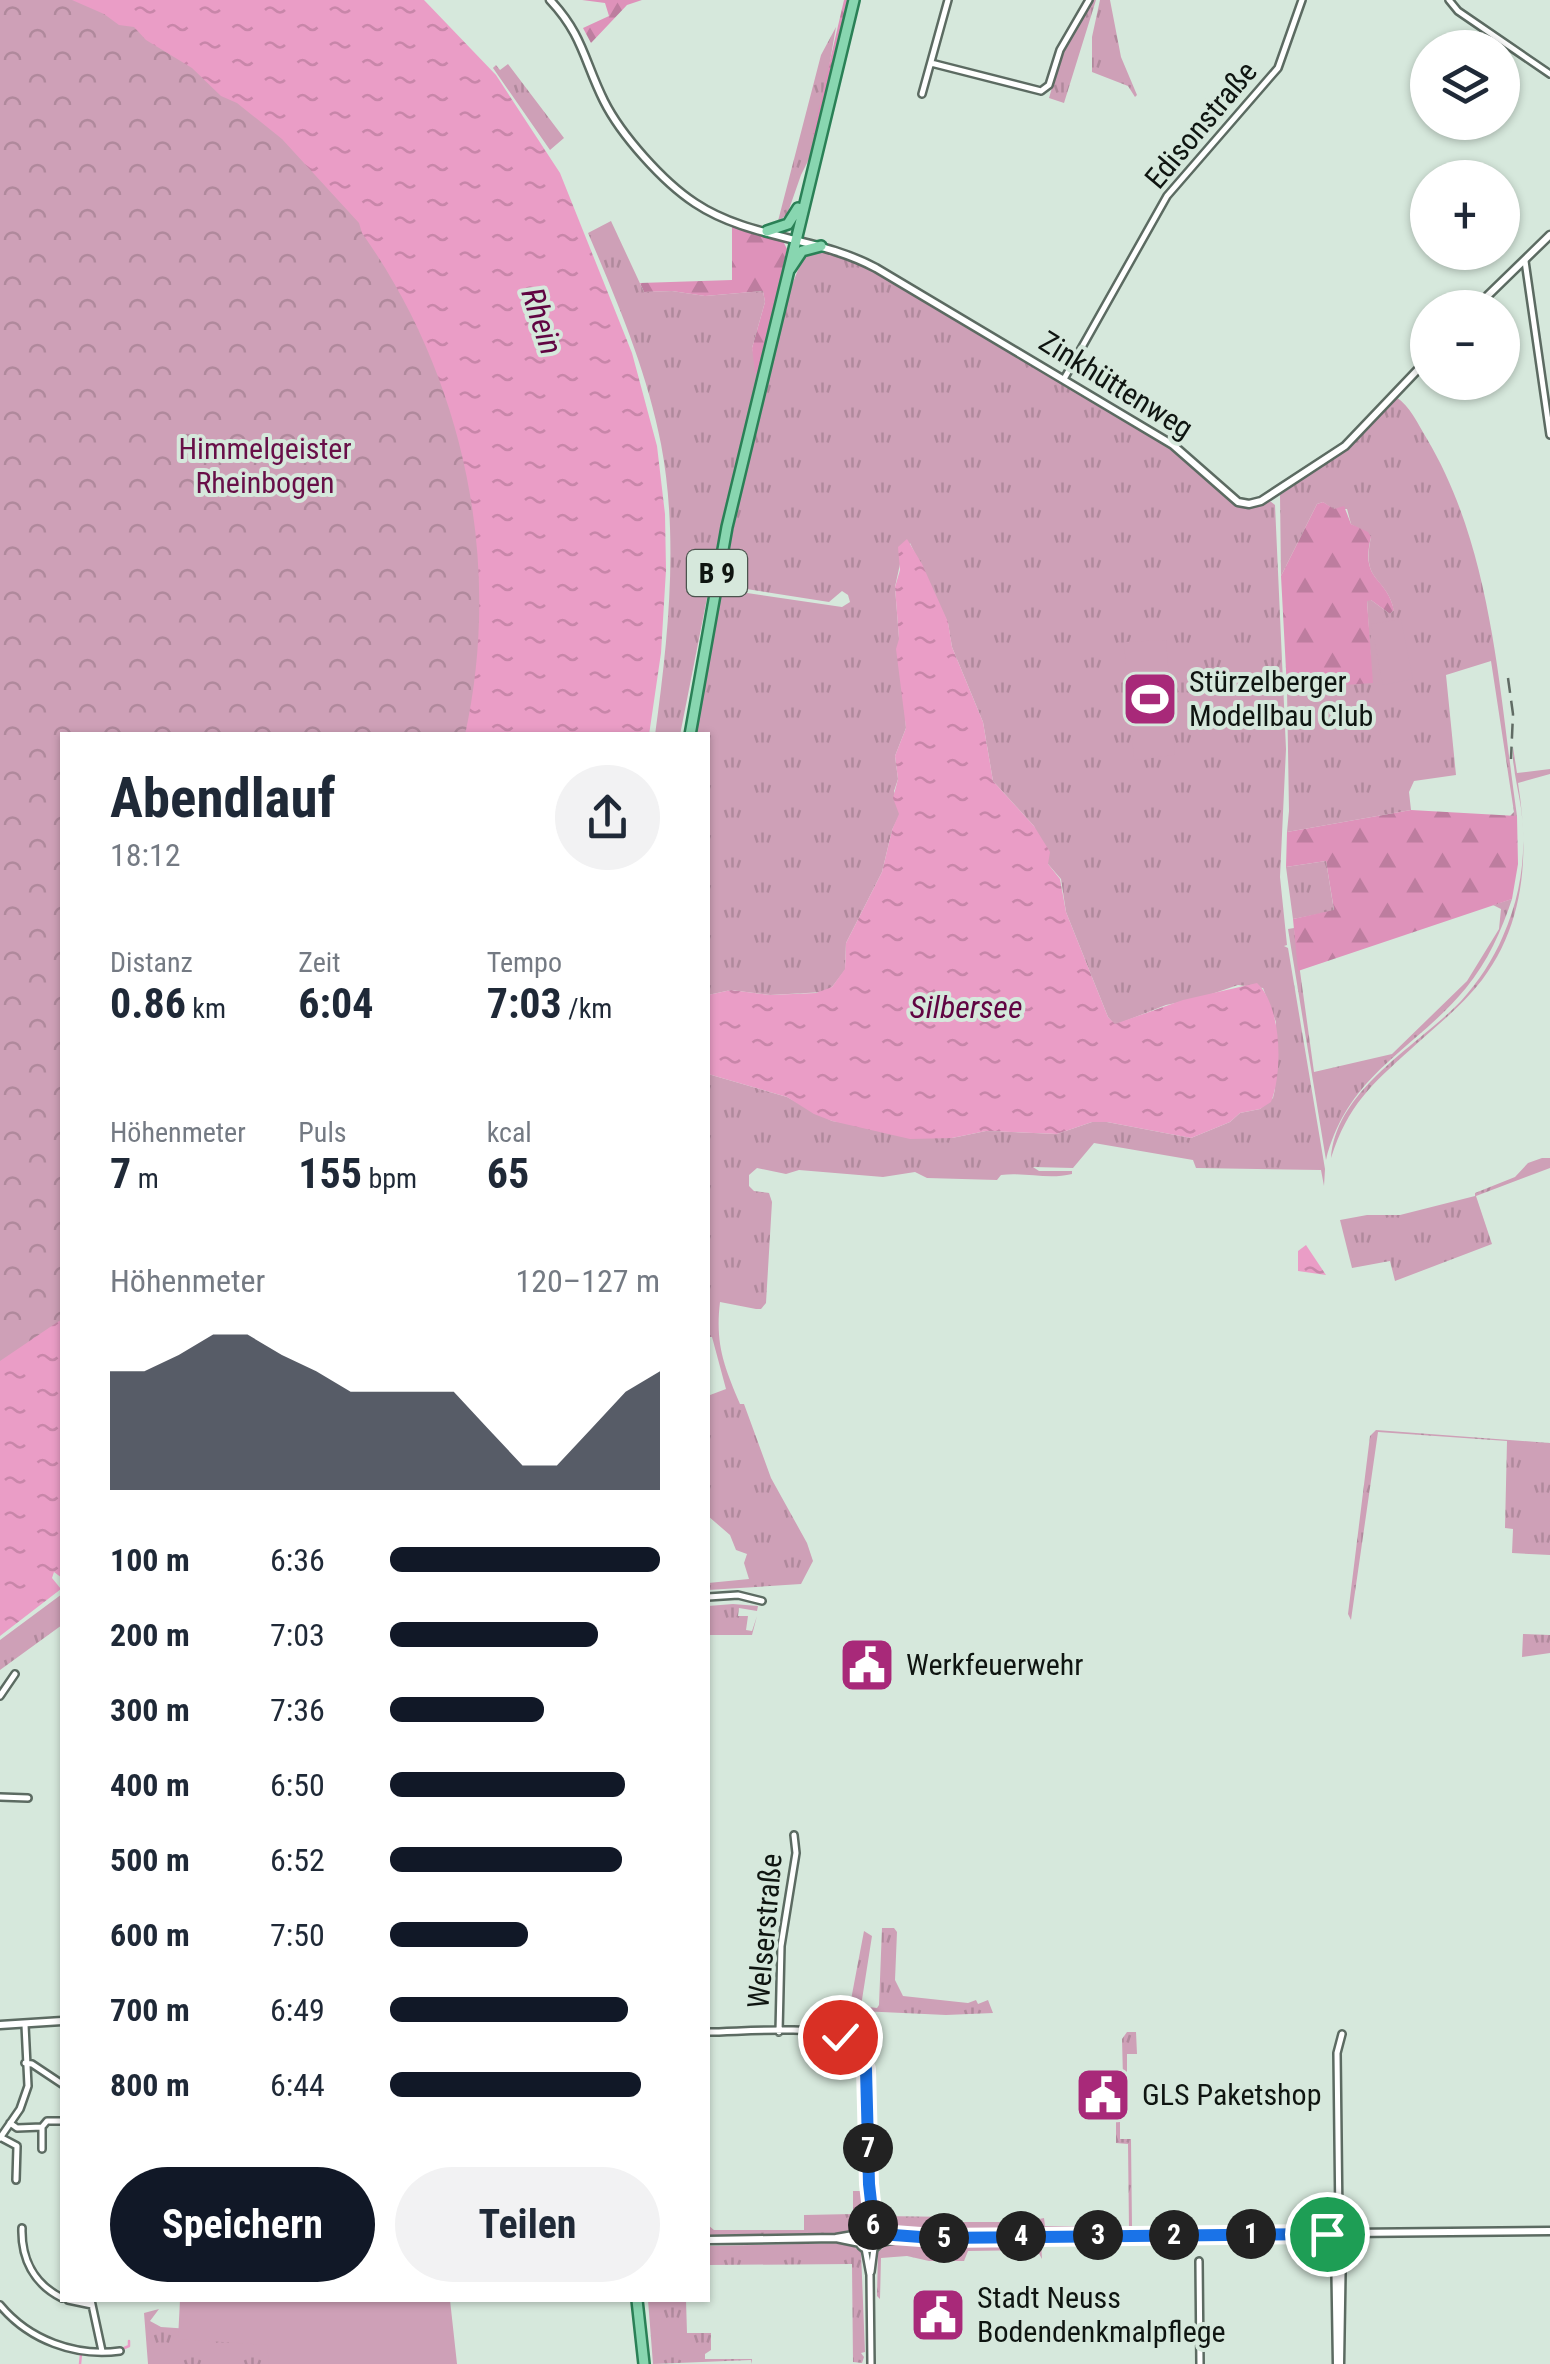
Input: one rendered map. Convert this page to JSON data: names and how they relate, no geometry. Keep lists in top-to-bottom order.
{
  "streets": {
    "main road": ["B 9"],
    "street": ["Edisonstraße", "Zinkhüttenweg", "Welserstraße"]
  },
  "crossings": [
    ["Edisonstraße", "Zinkhüttenweg"],
    ["Zinkhüttenweg", "B 9"]
  ],
  "water": ["Rhein", "Silbersee"],
  "parks": ["Himmelgeister Rheinbogen"],
  "places": {
    "sports": ["Stürzelberger Modellbau Club"],
    "public building": ["Werkfeuerwehr", "GLS Paketshop", "Stadt Neuss Bodendenkmalpflege"]
  },
  "page": {
    "map_buttons": ["+", "−"],
    "heading": ["Abendlauf", "18:12"],
    "stats": [
      ["Distanz", "0.86 km"],
      ["Zeit", "6:04"],
      ["Tempo", "7:03 /km"],
      ["Höhenmeter", "7 m"],
      ["Puls", "155 bpm"],
      ["kcal", "65"]
    ],
    "chart": ["Höhenmeter", "120–127 m"],
    "list": [
      {
        "name": "100 m",
        "note": "6:36"
      },
      {
        "name": "200 m",
        "note": "7:03"
      },
      {
        "name": "300 m",
        "note": "7:36"
      },
      {
        "name": "400 m",
        "note": "6:50"
      },
      {
        "name": "500 m",
        "note": "6:52"
      },
      {
        "name": "600 m",
        "note": "7:50"
      },
      {
        "name": "700 m",
        "note": "6:49"
      },
      {
        "name": "800 m",
        "note": "6:44"
      }
    ],
    "pins": [
      "7",
      "6",
      "1",
      "2",
      "3",
      "4",
      "5"
    ],
    "buttons": ["Speichern", "Teilen"]
  }
}
